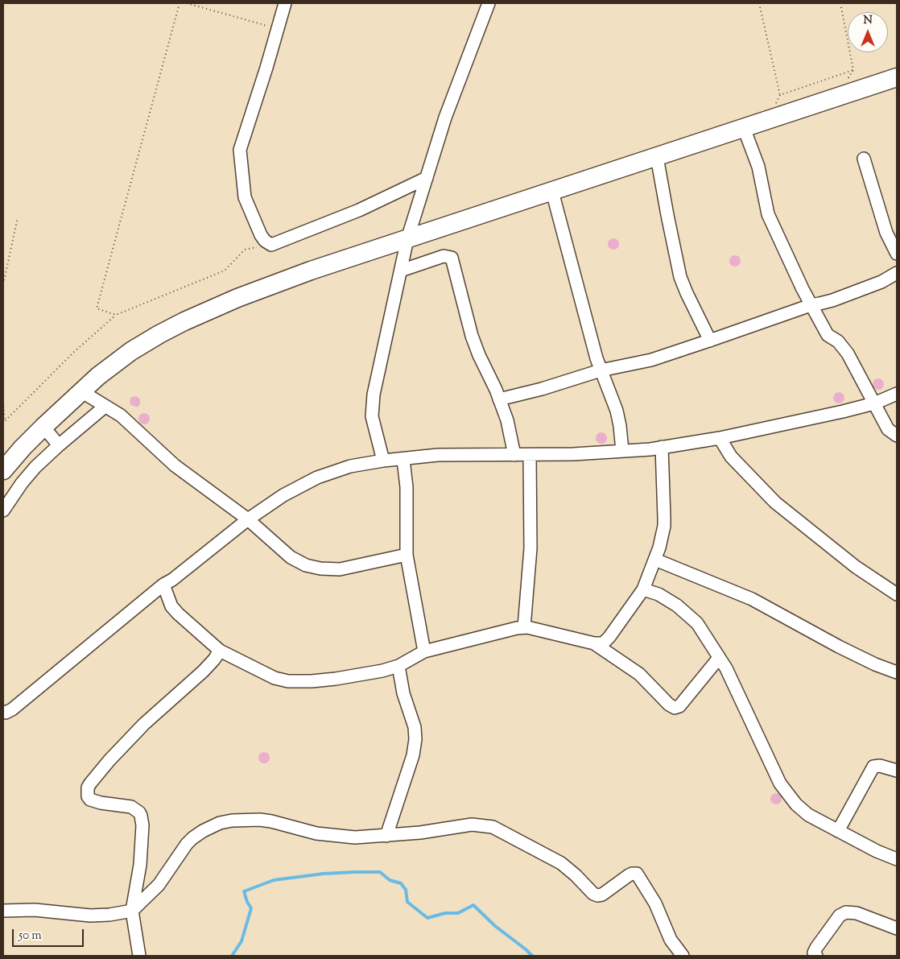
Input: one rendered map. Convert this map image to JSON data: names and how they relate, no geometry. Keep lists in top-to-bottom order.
{
  "scale_bar": "50 m",
  "north": "top"
}
